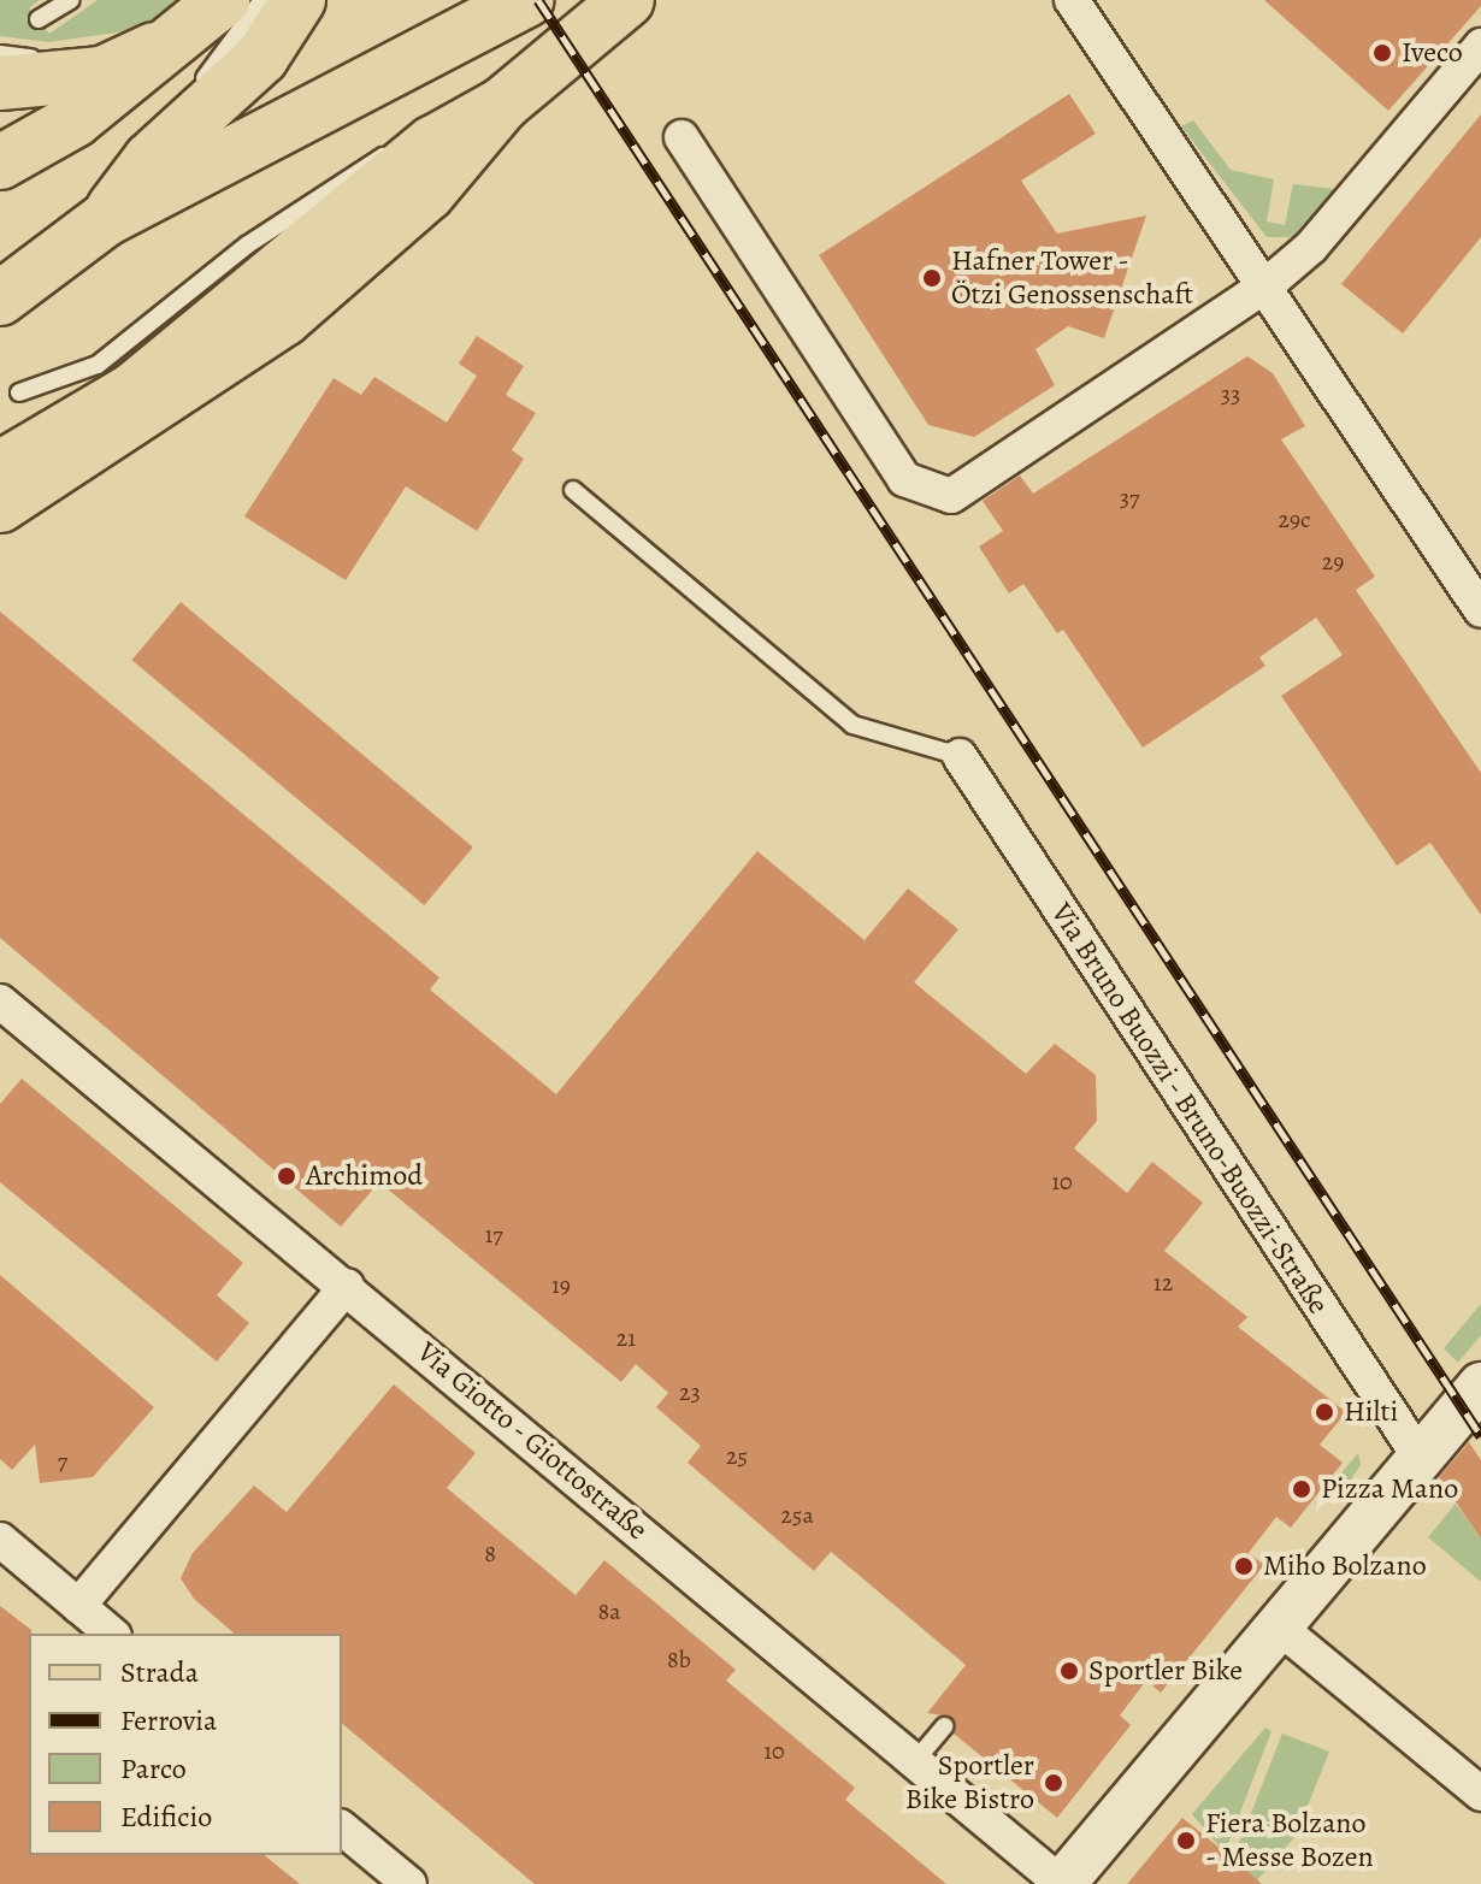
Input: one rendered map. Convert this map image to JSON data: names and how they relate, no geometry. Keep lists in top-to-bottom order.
{
  "streets": {
    "street": ["Via Bruno Buozzi - Bruno-Buozzi-Straße", "Via Giotto - Giottostraße"]
  },
  "places": [
    "Iveco",
    "Hafner Tower - Ötzi Genossenschaft",
    "Archimod",
    "Hilti",
    "Pizza Mano",
    "Miho Bolzano",
    "Sportler Bike",
    "Sportler Bike Bistro",
    "Fiera Bolzano - Messe Bozen"
  ],
  "house_numbers": [
    "33",
    "37",
    "29c",
    "29",
    "10",
    "17",
    "12",
    "19",
    "21",
    "23",
    "25",
    "7",
    "25a",
    "8",
    "8a",
    "8b",
    "10"
  ],
  "legend": [
    "Strada",
    "Ferrovia",
    "Parco",
    "Edificio"
  ]
}
